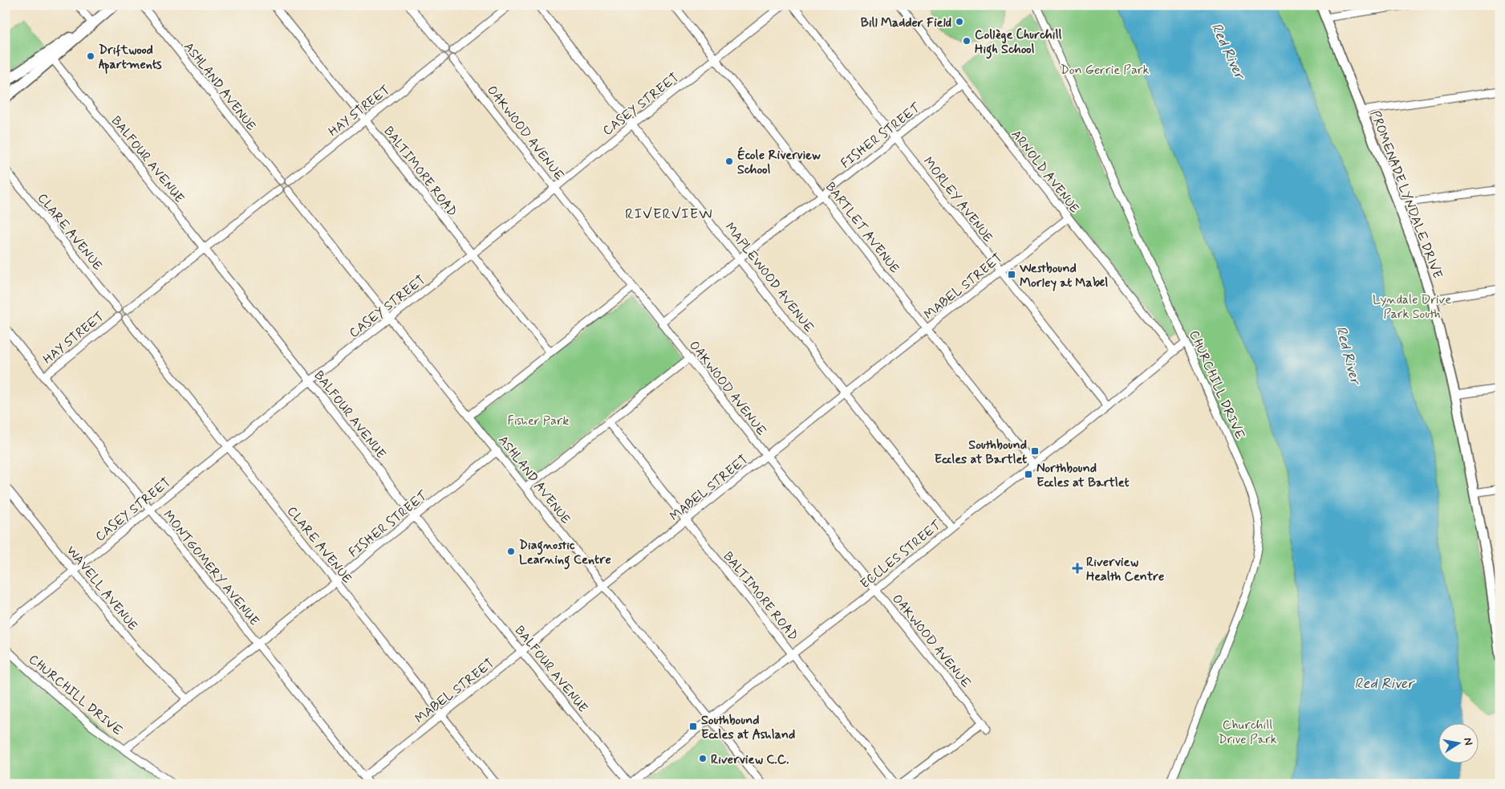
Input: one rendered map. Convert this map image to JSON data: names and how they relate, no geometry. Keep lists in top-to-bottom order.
{
  "streets": {
    "street": [
      "ASHLAND AVENUE",
      "CASEY STREET",
      "HAY STREET",
      "OAKWOOD AVENUE",
      "FISHER STREET",
      "BALFOUR AVENUE",
      "BALTIMORE ROAD",
      "ARNOLD AVENUE",
      "PROMENADE LYNDALE DRIVE",
      "MORLEY AVENUE",
      "BARTLET AVENUE",
      "CLARE AVENUE",
      "MAPLEWOOD AVENUE",
      "MABEL STREET",
      "CHURCHILL DRIVE",
      "ECCLES STREET",
      "MONTGOMERY AVENUE",
      "WAVELL AVENUE"
    ]
  },
  "crossings": [
    ["ASHLAND AVENUE", "CASEY STREET"],
    ["ASHLAND AVENUE", "HAY STREET"],
    ["ASHLAND AVENUE", "FISHER STREET"],
    ["ASHLAND AVENUE", "MABEL STREET"],
    ["ASHLAND AVENUE", "ECCLES STREET"],
    ["CASEY STREET", "OAKWOOD AVENUE"],
    ["CASEY STREET", "BALFOUR AVENUE"],
    ["CASEY STREET", "BALTIMORE ROAD"],
    ["CASEY STREET", "BARTLET AVENUE"],
    ["CASEY STREET", "CLARE AVENUE"],
    ["CASEY STREET", "MAPLEWOOD AVENUE"],
    ["CASEY STREET", "MONTGOMERY AVENUE"],
    ["CASEY STREET", "WAVELL AVENUE"],
    ["HAY STREET", "OAKWOOD AVENUE"],
    ["HAY STREET", "BALTIMORE ROAD"],
    ["HAY STREET", "CLARE AVENUE"],
    ["HAY STREET", "MONTGOMERY AVENUE"],
    ["OAKWOOD AVENUE", "FISHER STREET"],
    ["OAKWOOD AVENUE", "MABEL STREET"],
    ["OAKWOOD AVENUE", "ECCLES STREET"],
    ["FISHER STREET", "BALFOUR AVENUE"],
    ["FISHER STREET", "ARNOLD AVENUE"],
    ["FISHER STREET", "MORLEY AVENUE"],
    ["FISHER STREET", "BARTLET AVENUE"],
    ["FISHER STREET", "CLARE AVENUE"],
    ["FISHER STREET", "MAPLEWOOD AVENUE"],
    ["FISHER STREET", "CHURCHILL DRIVE"],
    ["FISHER STREET", "MONTGOMERY AVENUE"],
    ["FISHER STREET", "WAVELL AVENUE"],
    ["BALFOUR AVENUE", "MABEL STREET"],
    ["BALFOUR AVENUE", "ECCLES STREET"],
    ["BALTIMORE ROAD", "MABEL STREET"],
    ["BALTIMORE ROAD", "ECCLES STREET"],
    ["ARNOLD AVENUE", "MABEL STREET"],
    ["ARNOLD AVENUE", "ECCLES STREET"],
    ["MORLEY AVENUE", "MABEL STREET"],
    ["MORLEY AVENUE", "ECCLES STREET"],
    ["BARTLET AVENUE", "MABEL STREET"],
    ["BARTLET AVENUE", "ECCLES STREET"],
    ["CLARE AVENUE", "MABEL STREET"],
    ["MAPLEWOOD AVENUE", "MABEL STREET"],
    ["MAPLEWOOD AVENUE", "ECCLES STREET"],
    ["MABEL STREET", "MONTGOMERY AVENUE"],
    ["CHURCHILL DRIVE", "ECCLES STREET"]
  ],
  "districts": ["RIVERVIEW"],
  "water": ["Red River"],
  "parks": [
    "Don Gerrie Park",
    "Lyndale Drive Park South",
    "Fisher Park",
    "Churchill Drive Park"
  ],
  "places": {
    "other": [
      "Bill Madder Field",
      "Collège Churchill High School",
      "Driftwood Apartments",
      "École Riverview School",
      "Diagnostic Learning Centre",
      "Riverview C.C."
    ],
    "transit": [
      "Westbound Morley at Mabel",
      "Southbound Eccles at Bartlet",
      "Northbound Eccles at Bartlet",
      "Southbound Eccles at Ashland"
    ],
    "health": ["Riverview Health Centre"]
  },
  "north": "right"
}
